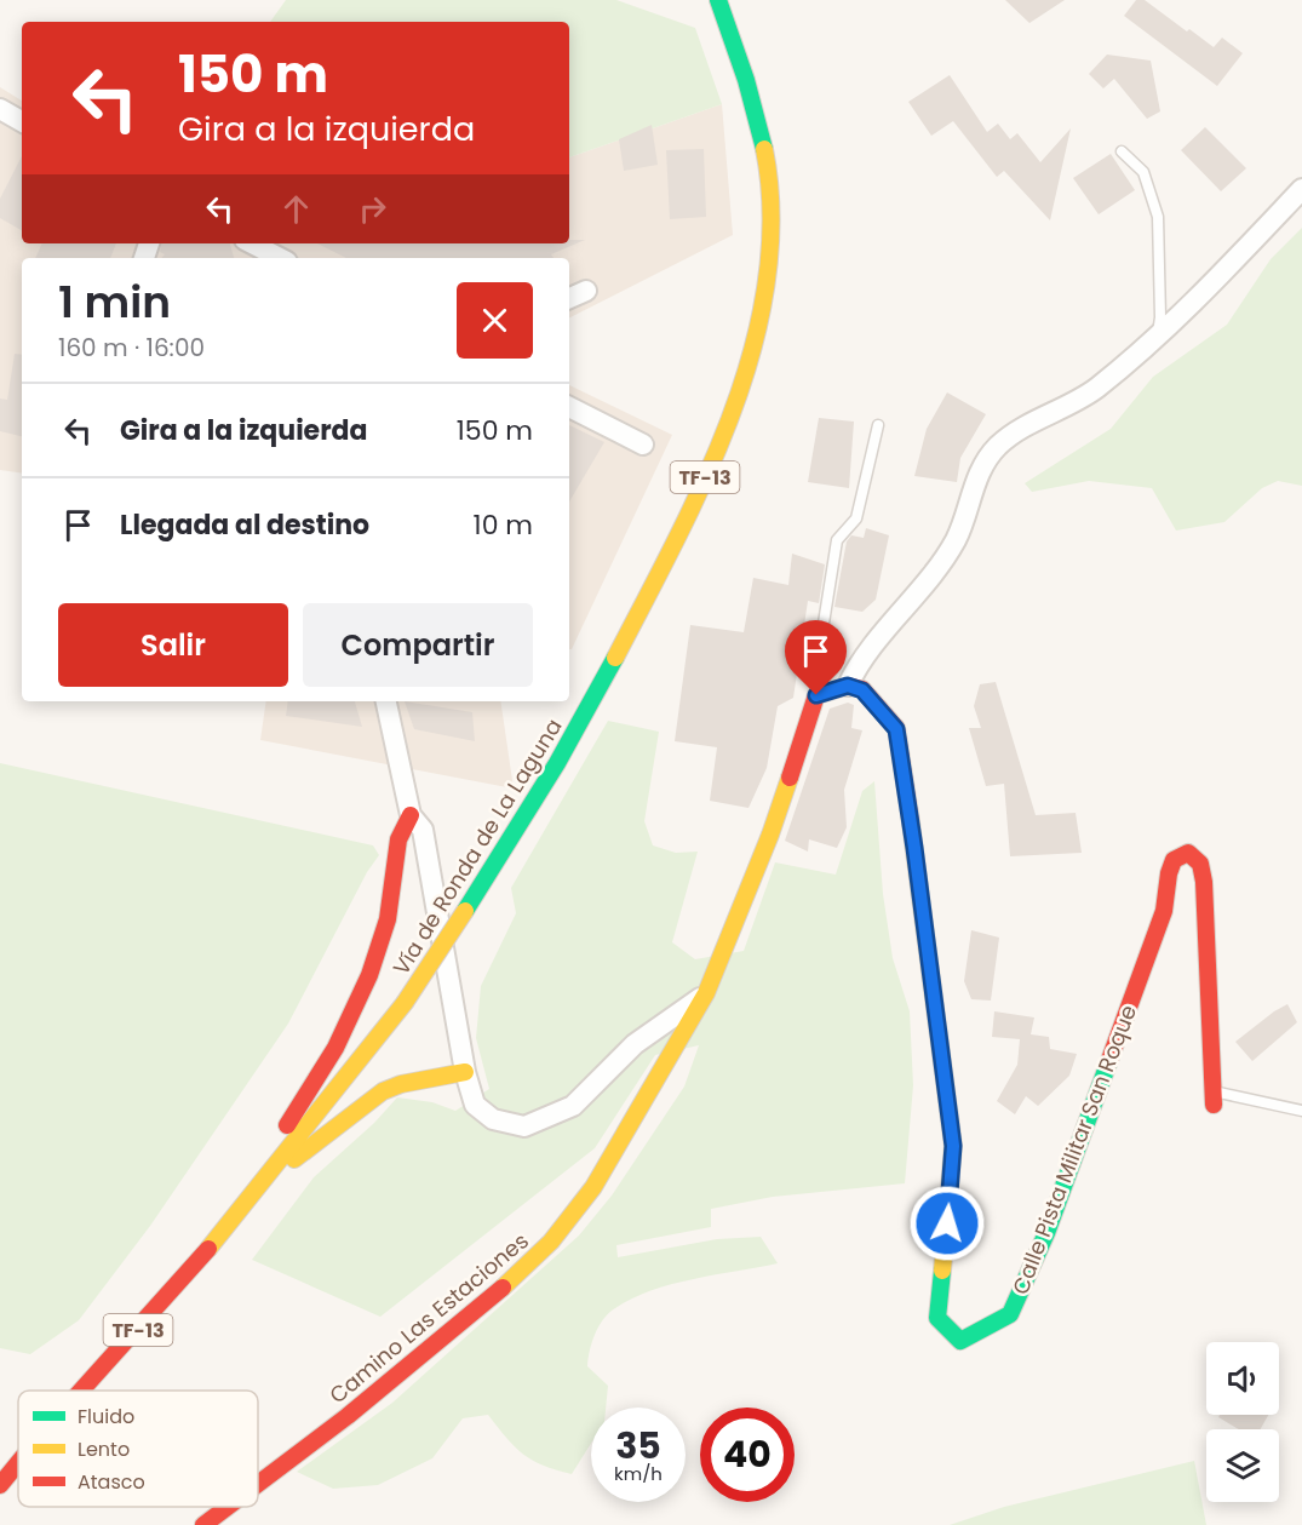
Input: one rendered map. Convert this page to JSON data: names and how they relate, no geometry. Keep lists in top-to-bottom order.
{
  "streets": {
    "street": [
      "TF-13",
      "Vía de Ronda de La Laguna",
      "Calle Pista Militar San Roque",
      "Camino Las Estaciones"
    ]
  },
  "legend": ["Fluido", "Lento", "Atasco"],
  "page": {
    "turn": ["150 m", "Gira a la izquierda"],
    "heading": ["1 min", "160 m · 16:00"],
    "list": [
      {
        "name": "Gira a la izquierda",
        "value": "150 m"
      },
      {
        "name": "Llegada al destino",
        "value": "10 m"
      }
    ],
    "buttons": ["Salir", "Compartir"],
    "speed": "35 km/h",
    "limit": "40"
  }
}
